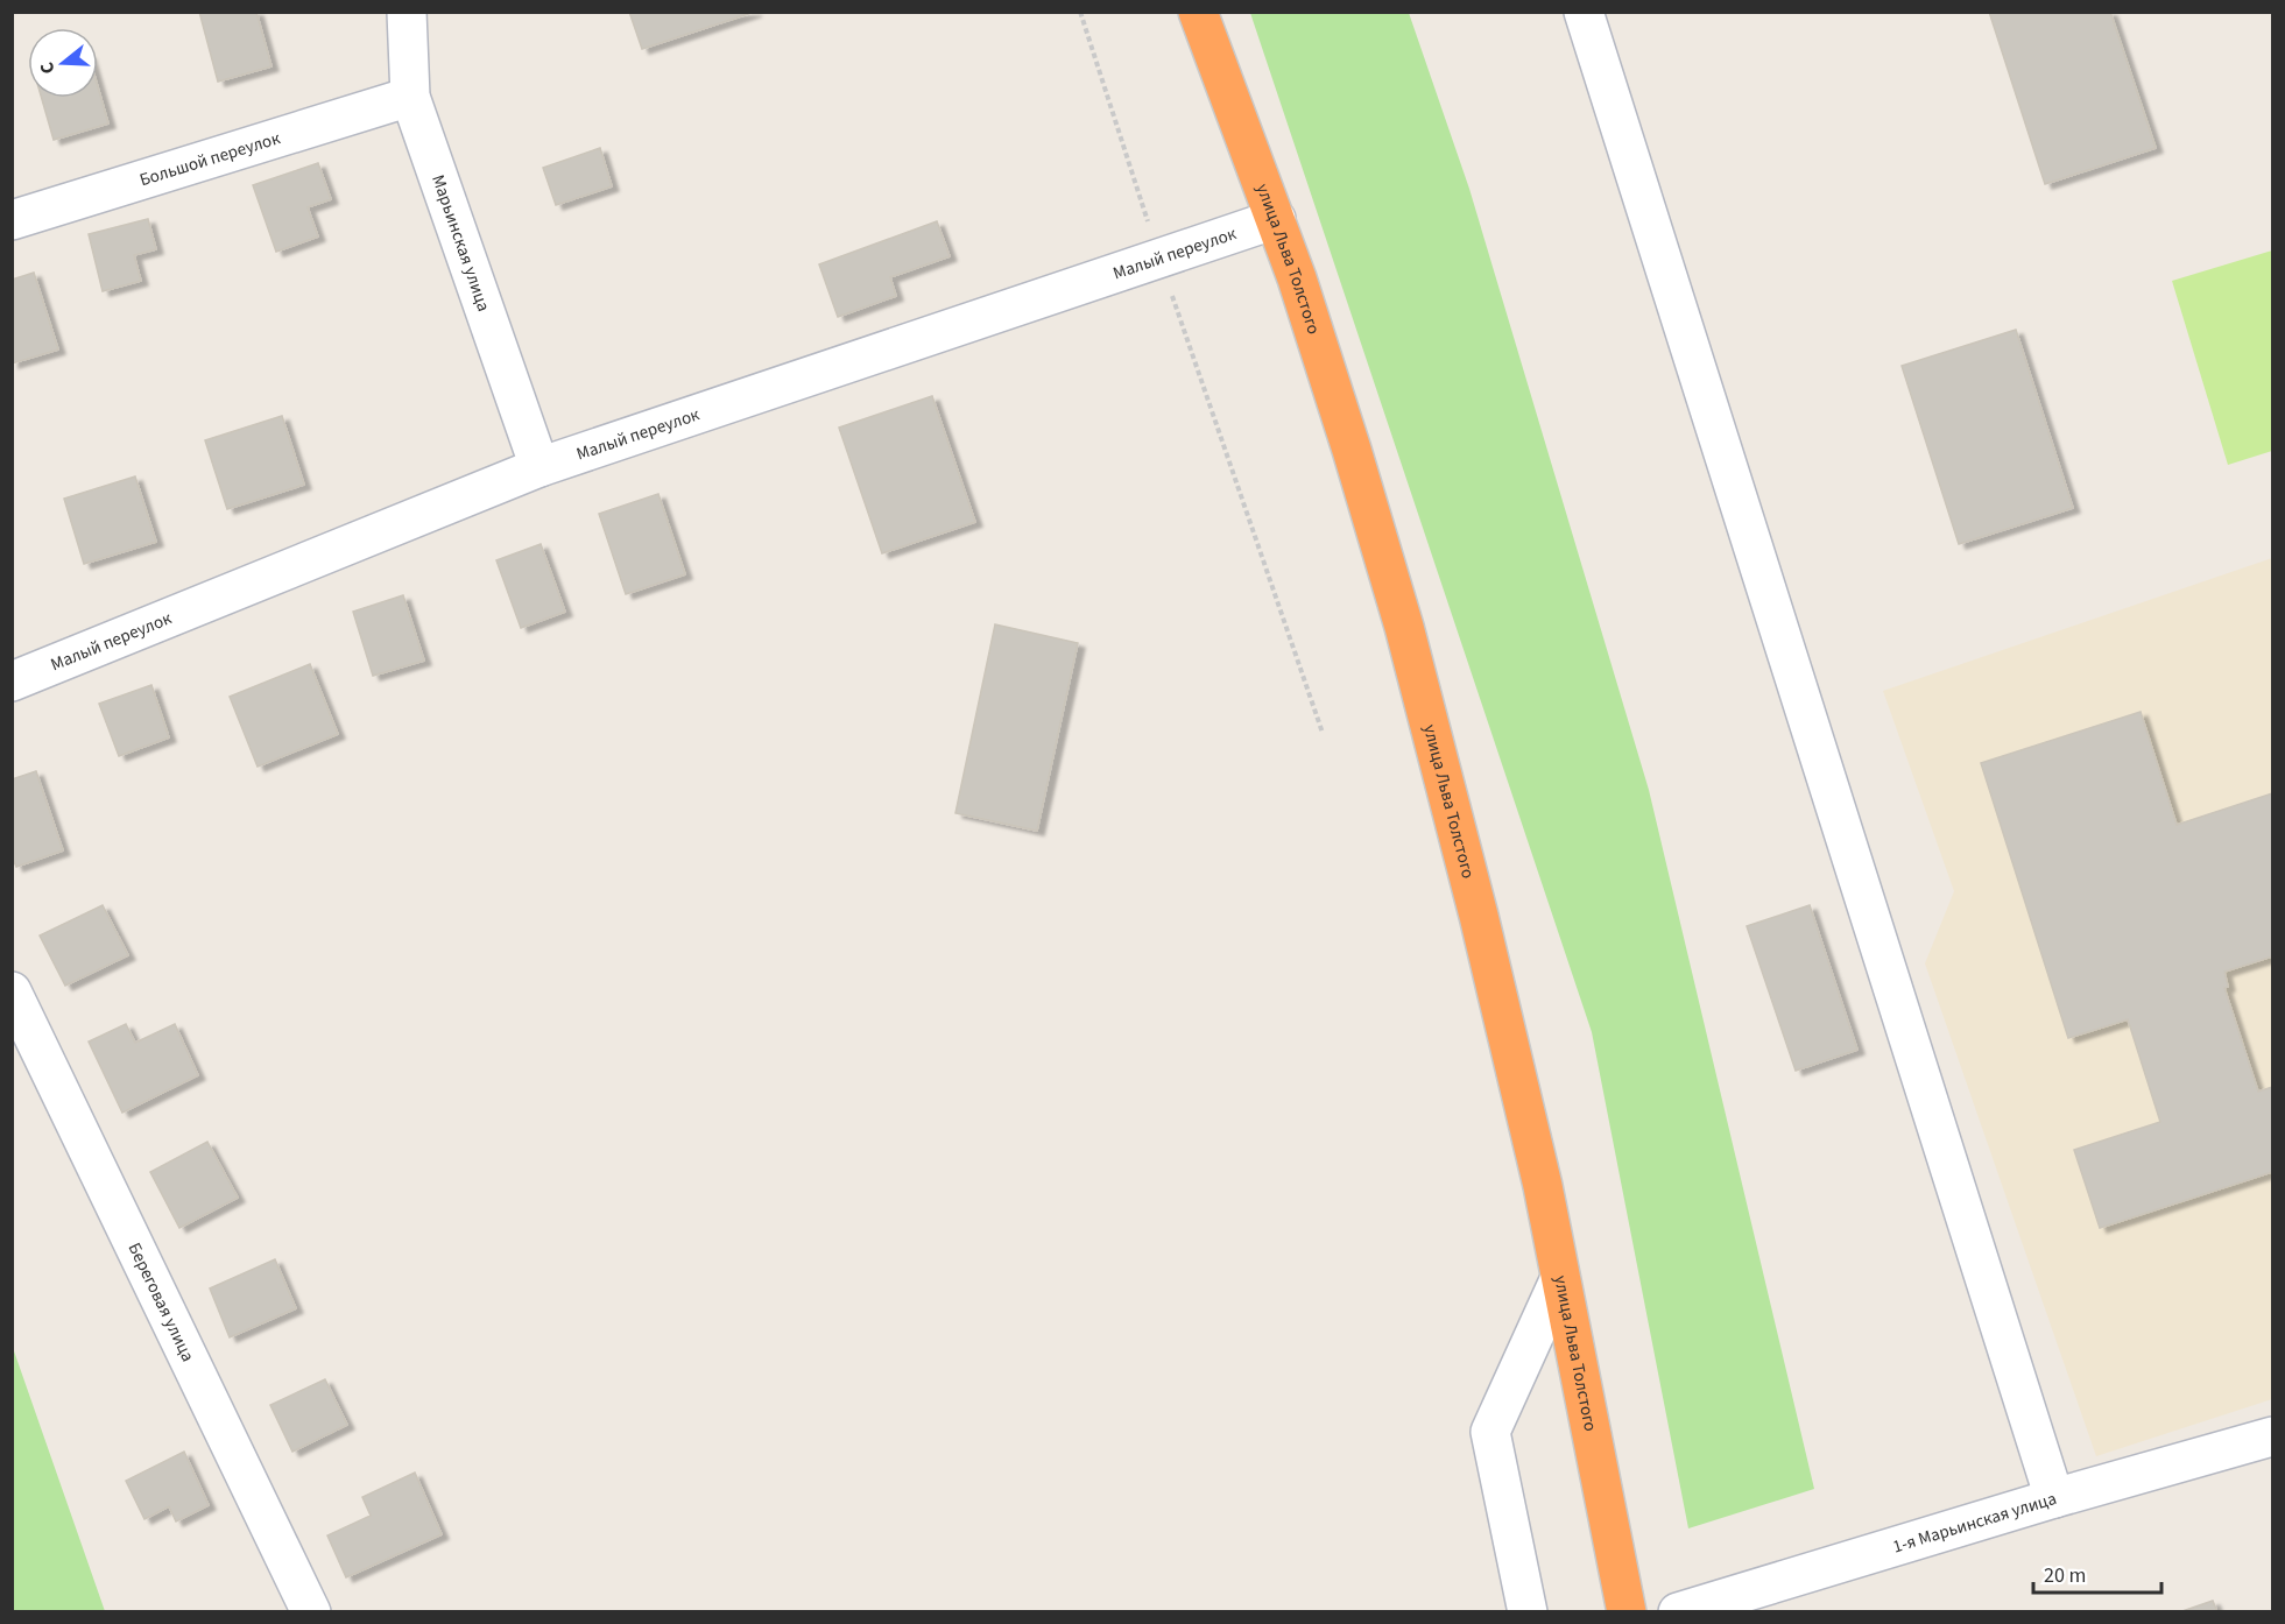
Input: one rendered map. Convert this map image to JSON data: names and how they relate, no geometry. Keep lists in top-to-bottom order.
{
  "streets": {
    "highway": ["улица Льва Толстого"],
    "street": [
      "Большой переулок",
      "Марьинская улица",
      "Малый переулок",
      "Береговая улица",
      "1-я Марьинская улица"
    ]
  },
  "crossings": [
    ["Большой переулок", "Марьинская улица"],
    ["Марьинская улица", "Малый переулок"],
    ["Малый переулок", "улица Льва Толстого"]
  ],
  "scale_bar": "20 m",
  "north": "left"
}
